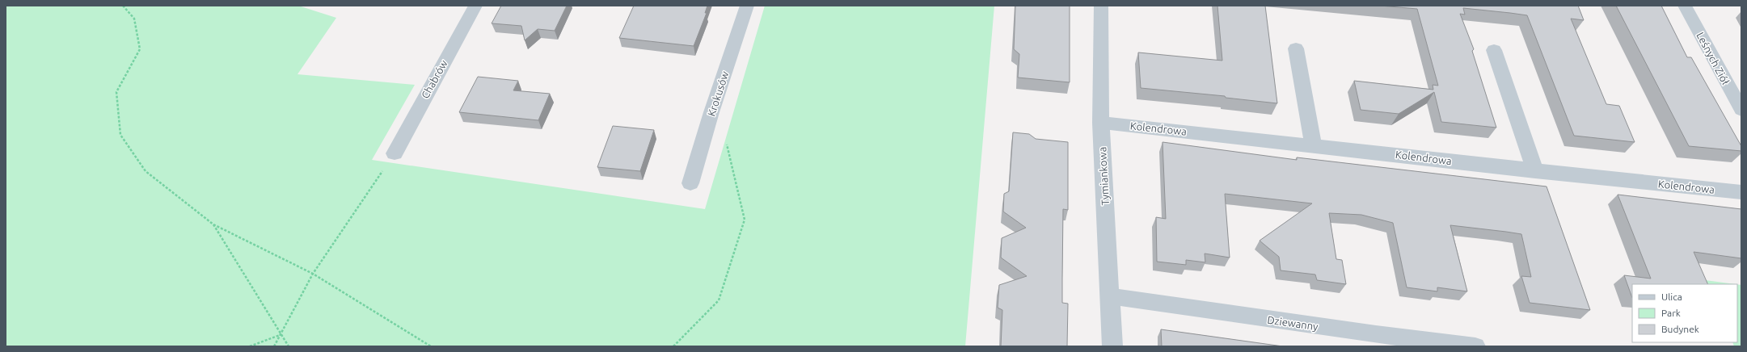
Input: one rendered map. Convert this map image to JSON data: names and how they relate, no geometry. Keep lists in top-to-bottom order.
{
  "streets": {
    "street": [
      "Leśnych Ziół",
      "Chabrów",
      "Krokusów",
      "Kolendrowa",
      "Tymiankowa",
      "Dziewanny"
    ]
  },
  "crossings": [
    ["Kolendrowa", "Tymiankowa"],
    ["Tymiankowa", "Dziewanny"]
  ],
  "legend": ["Ulica", "Park", "Budynek"]
}
